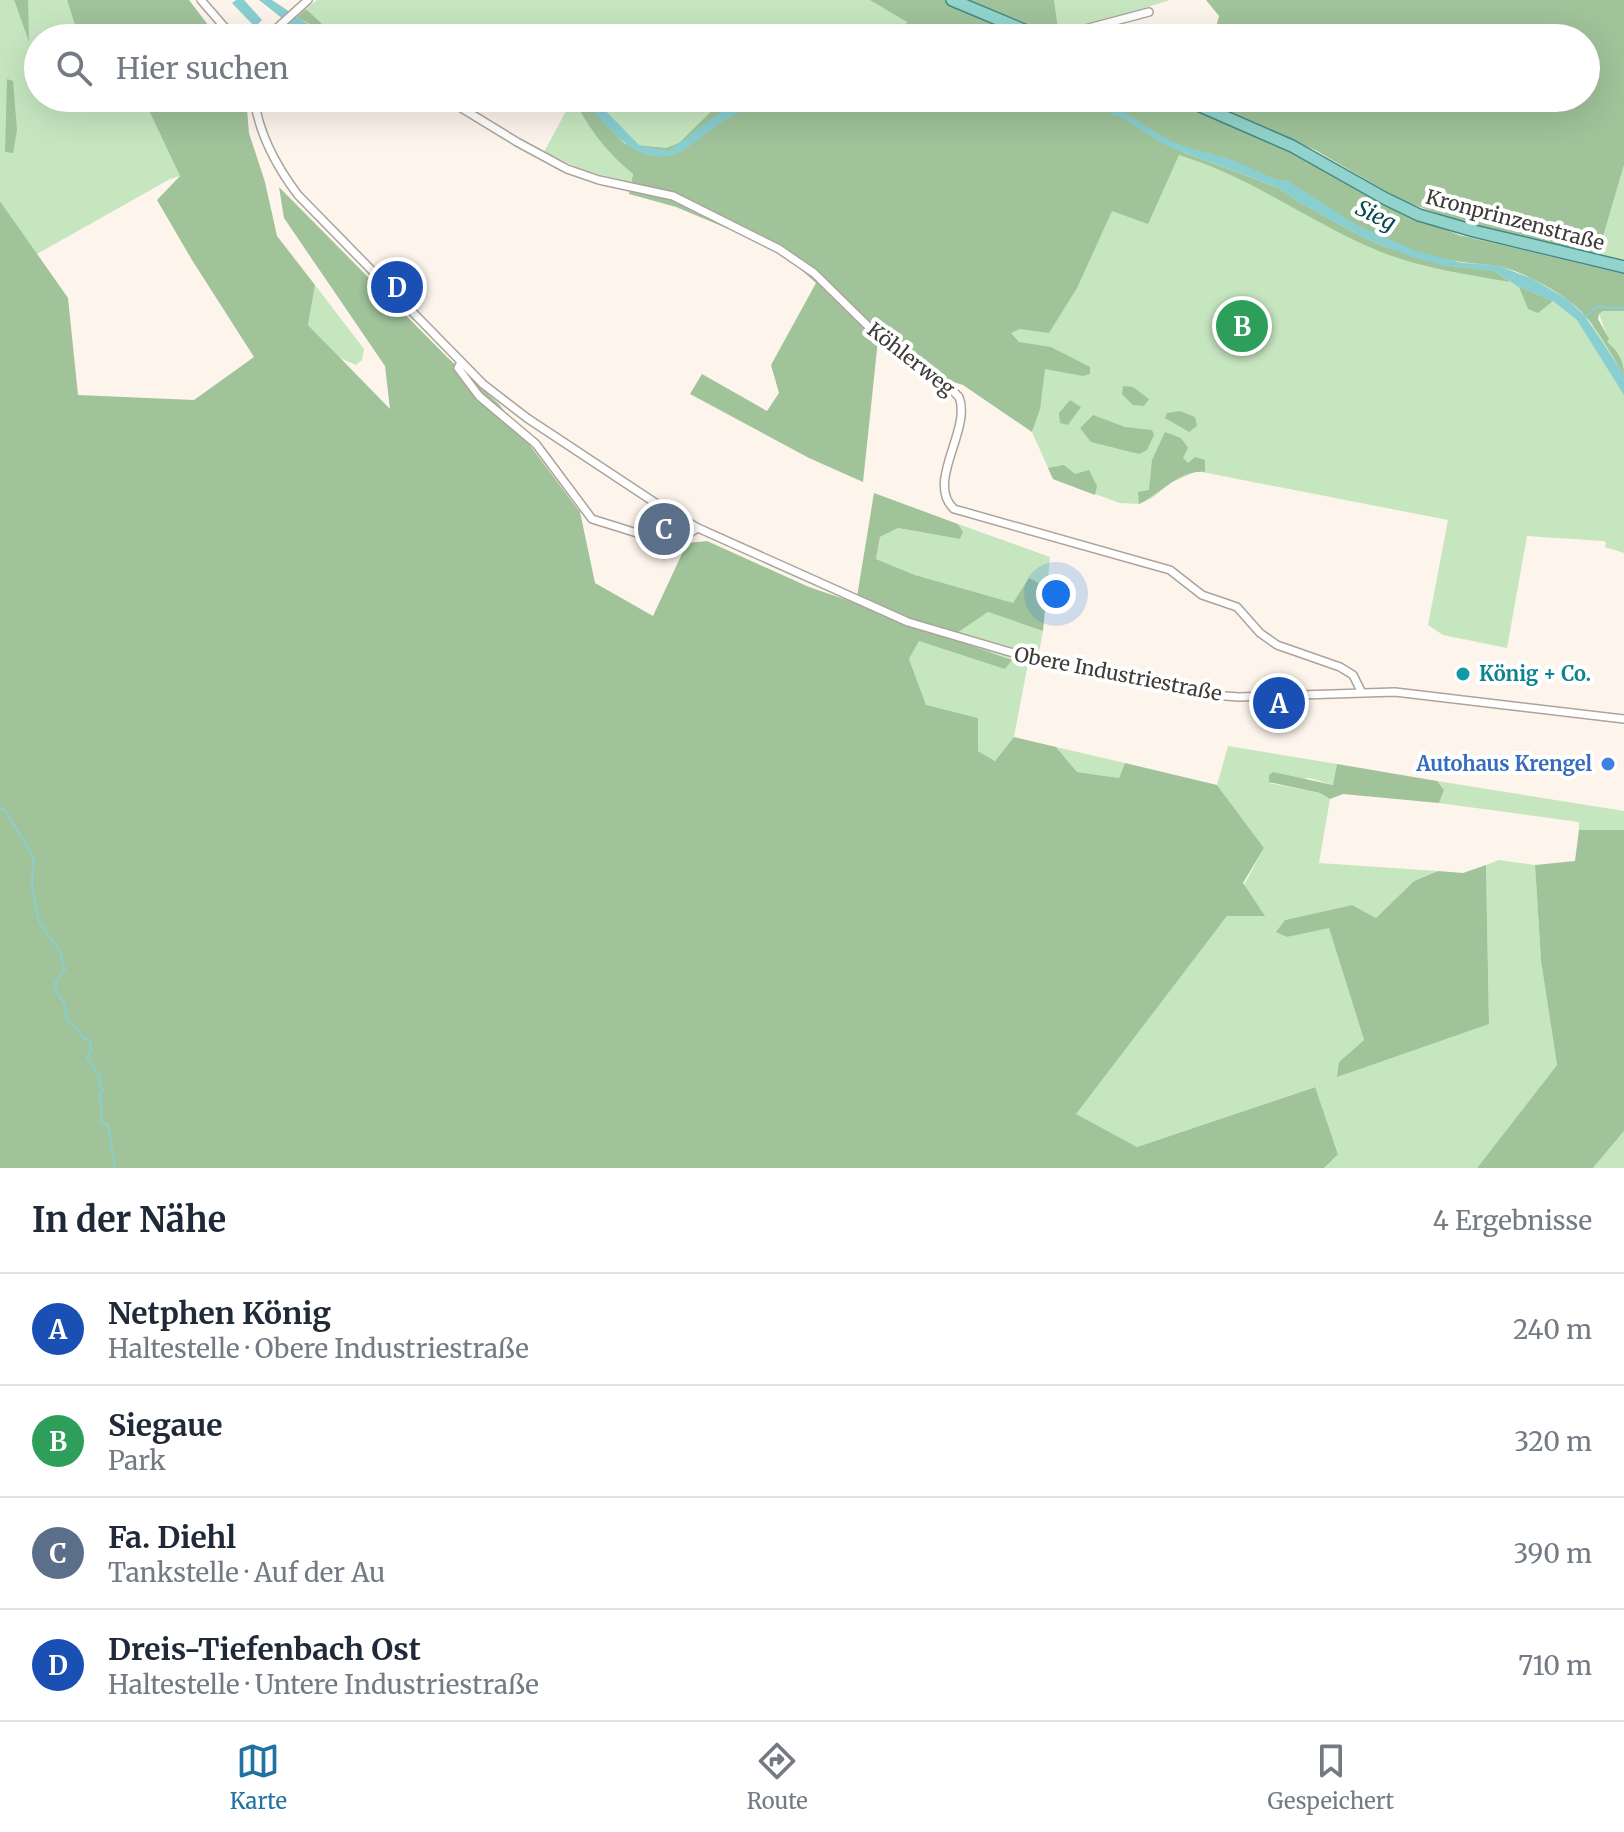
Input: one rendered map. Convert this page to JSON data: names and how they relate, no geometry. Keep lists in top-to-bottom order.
{
  "streets": {
    "main road": ["Kronprinzenstraße"],
    "street": ["Köhlerweg", "Obere Industriestraße"]
  },
  "crossings": [
    ["Köhlerweg", "Obere Industriestraße"]
  ],
  "water": ["Sieg"],
  "places": ["König + Co.", "Autohaus Krengel"],
  "page": {
    "search": "Hier suchen",
    "pins": [
      "D",
      "B",
      "C",
      "A"
    ],
    "heading": ["In der Nähe", "4 Ergebnisse"],
    "list": [
      {
        "mark": "A",
        "name": "Netphen König",
        "note": "Haltestelle · Obere Industriestraße",
        "value": "240 m"
      },
      {
        "mark": "B",
        "name": "Siegaue",
        "note": "Park",
        "value": "320 m"
      },
      {
        "mark": "C",
        "name": "Fa. Diehl",
        "note": "Tankstelle · Auf der Au",
        "value": "390 m"
      },
      {
        "mark": "D",
        "name": "Dreis-Tiefenbach Ost",
        "note": "Haltestelle · Untere Industriestraße",
        "value": "710 m"
      }
    ],
    "nav": ["Karte", "Route", "Gespeichert"]
  }
}
